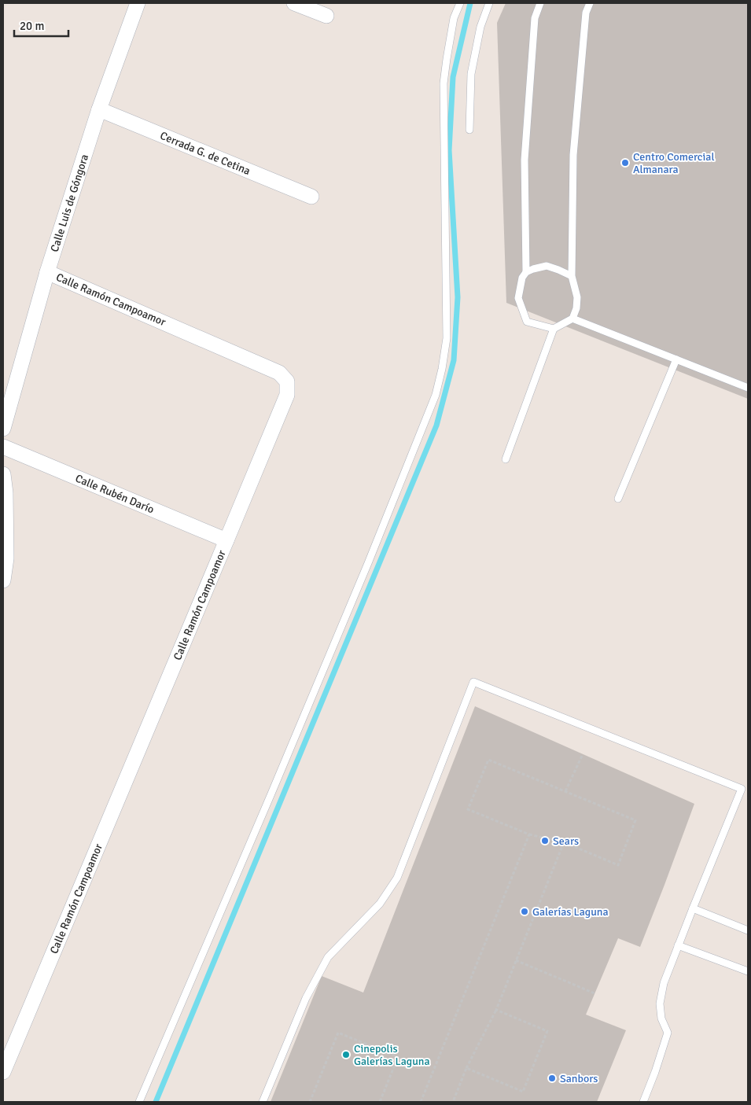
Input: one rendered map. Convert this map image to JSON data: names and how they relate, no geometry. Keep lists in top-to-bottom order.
{
  "streets": {
    "street": [
      "Cerrada G. de Cetina",
      "Calle Luis de Góngora",
      "Calle Ramón Campoamor",
      "Calle Rubén Darío"
    ]
  },
  "crossings": [
    ["Cerrada G. de Cetina", "Calle Luis de Góngora"],
    ["Calle Luis de Góngora", "Calle Ramón Campoamor"],
    ["Calle Ramón Campoamor", "Calle Rubén Darío"]
  ],
  "places": [
    "Centro Comercial Almanara",
    "Sears",
    "Galerías Laguna",
    "Cinepolis Galerías Laguna",
    "Sanbors"
  ],
  "scale_bar": "20 m"
}
